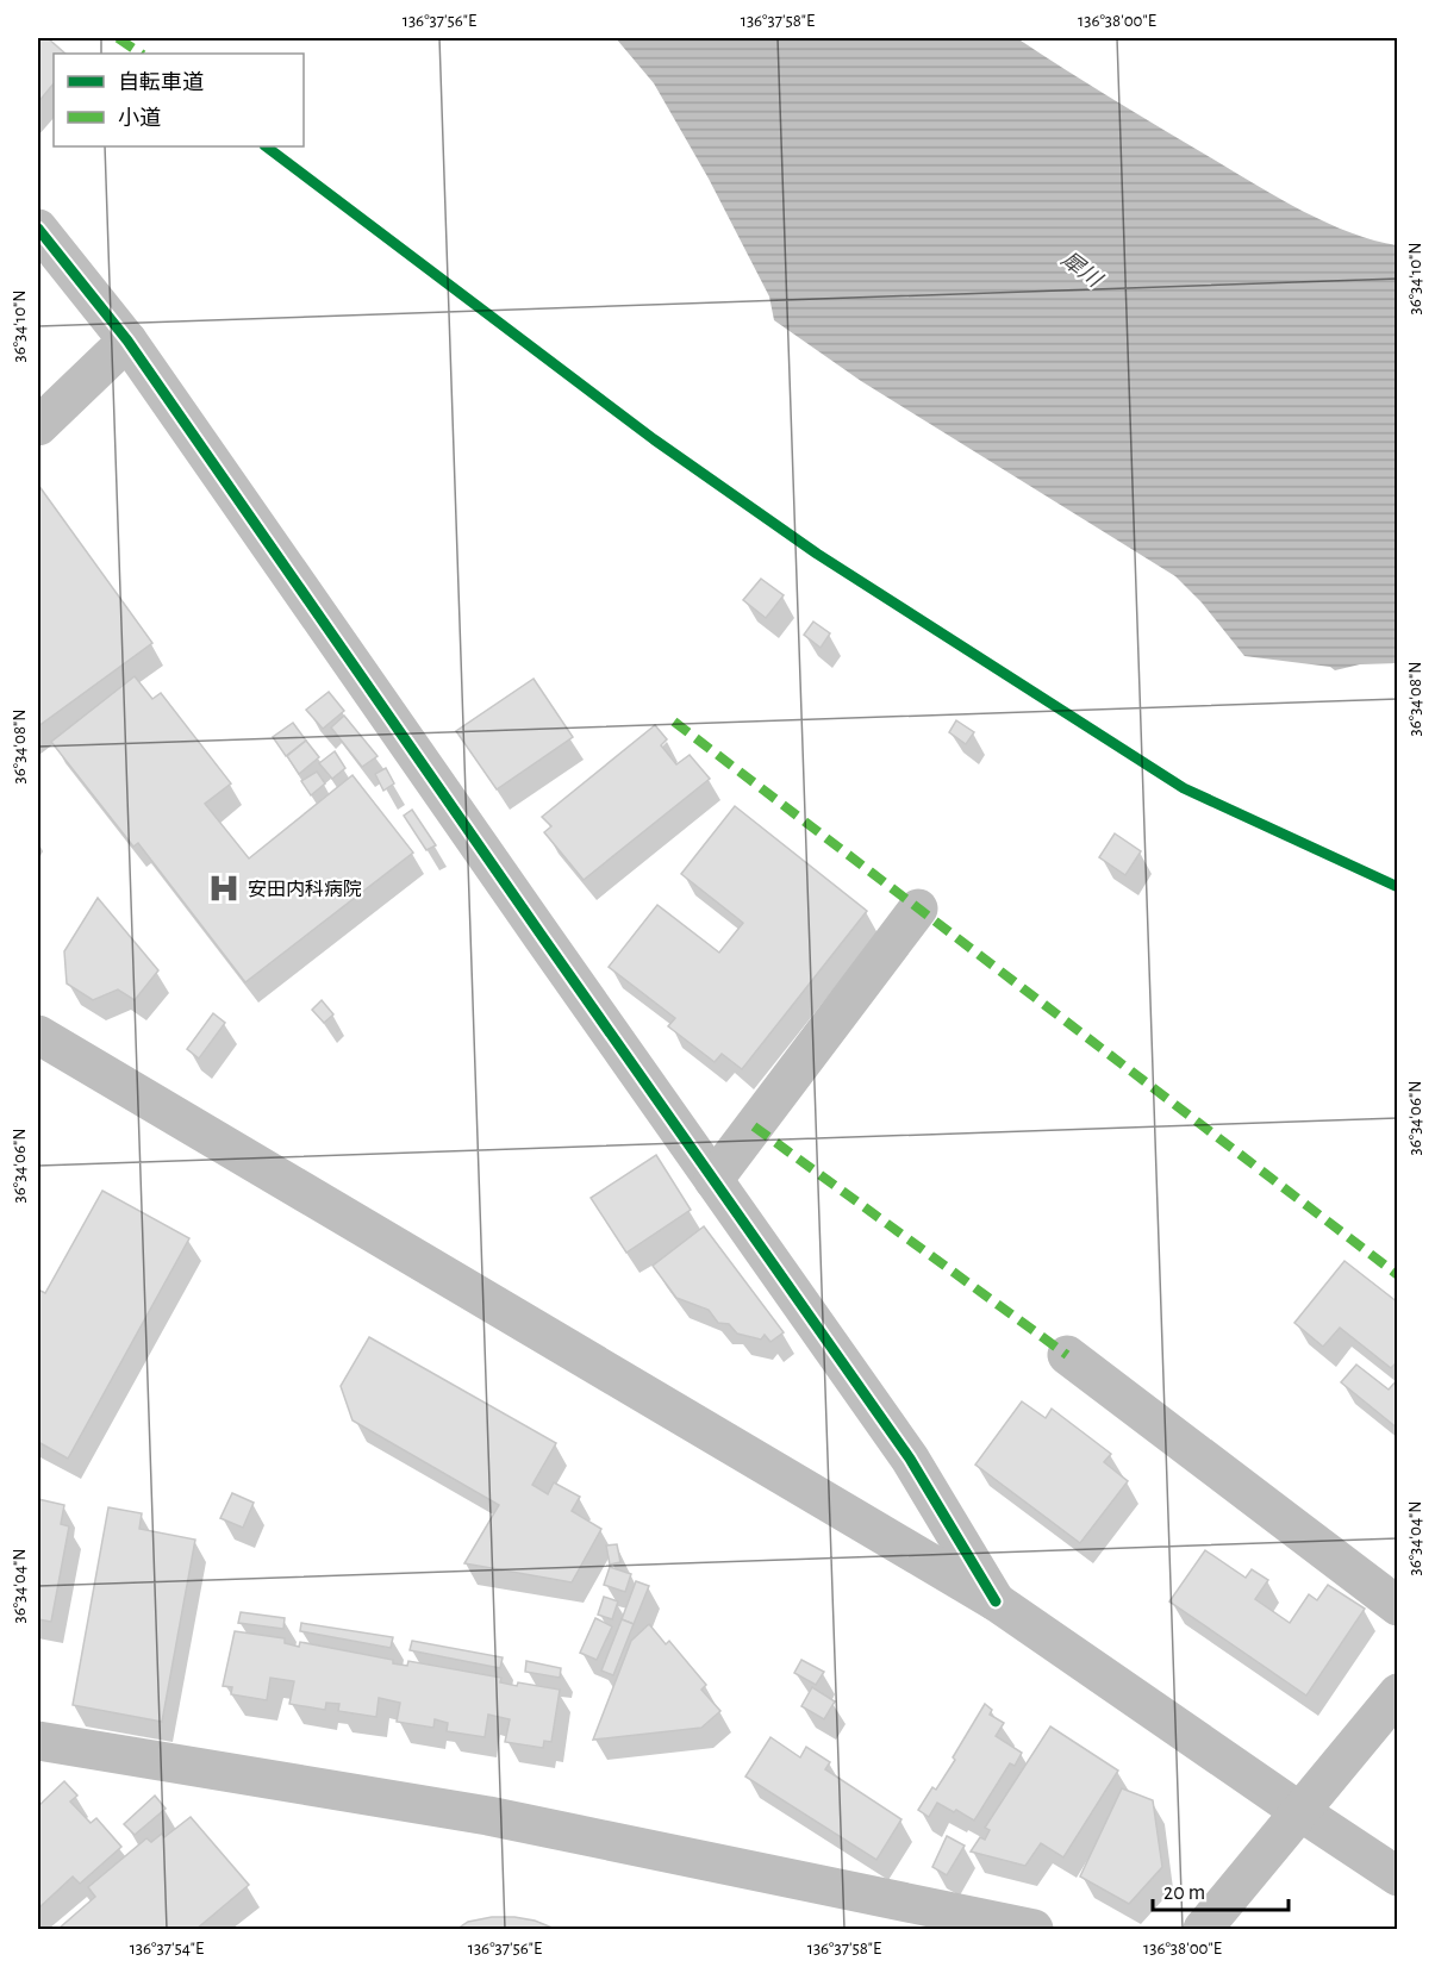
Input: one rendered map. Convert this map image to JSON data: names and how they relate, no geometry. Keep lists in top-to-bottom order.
{
  "water": ["犀川"],
  "places": {
    "hospital": ["安田内科病院"]
  },
  "legend": ["自転車道", "小道"],
  "scale_bar": "20 m",
  "coordinates": [
    "136°37'56\"E",
    "136°37'58\"E",
    "136°38'00\"E",
    "36°34'10\"N",
    "36°34'08\"N",
    "36°34'06\"N",
    "36°34'04\"N",
    "136°37'54\"E"
  ]
}
